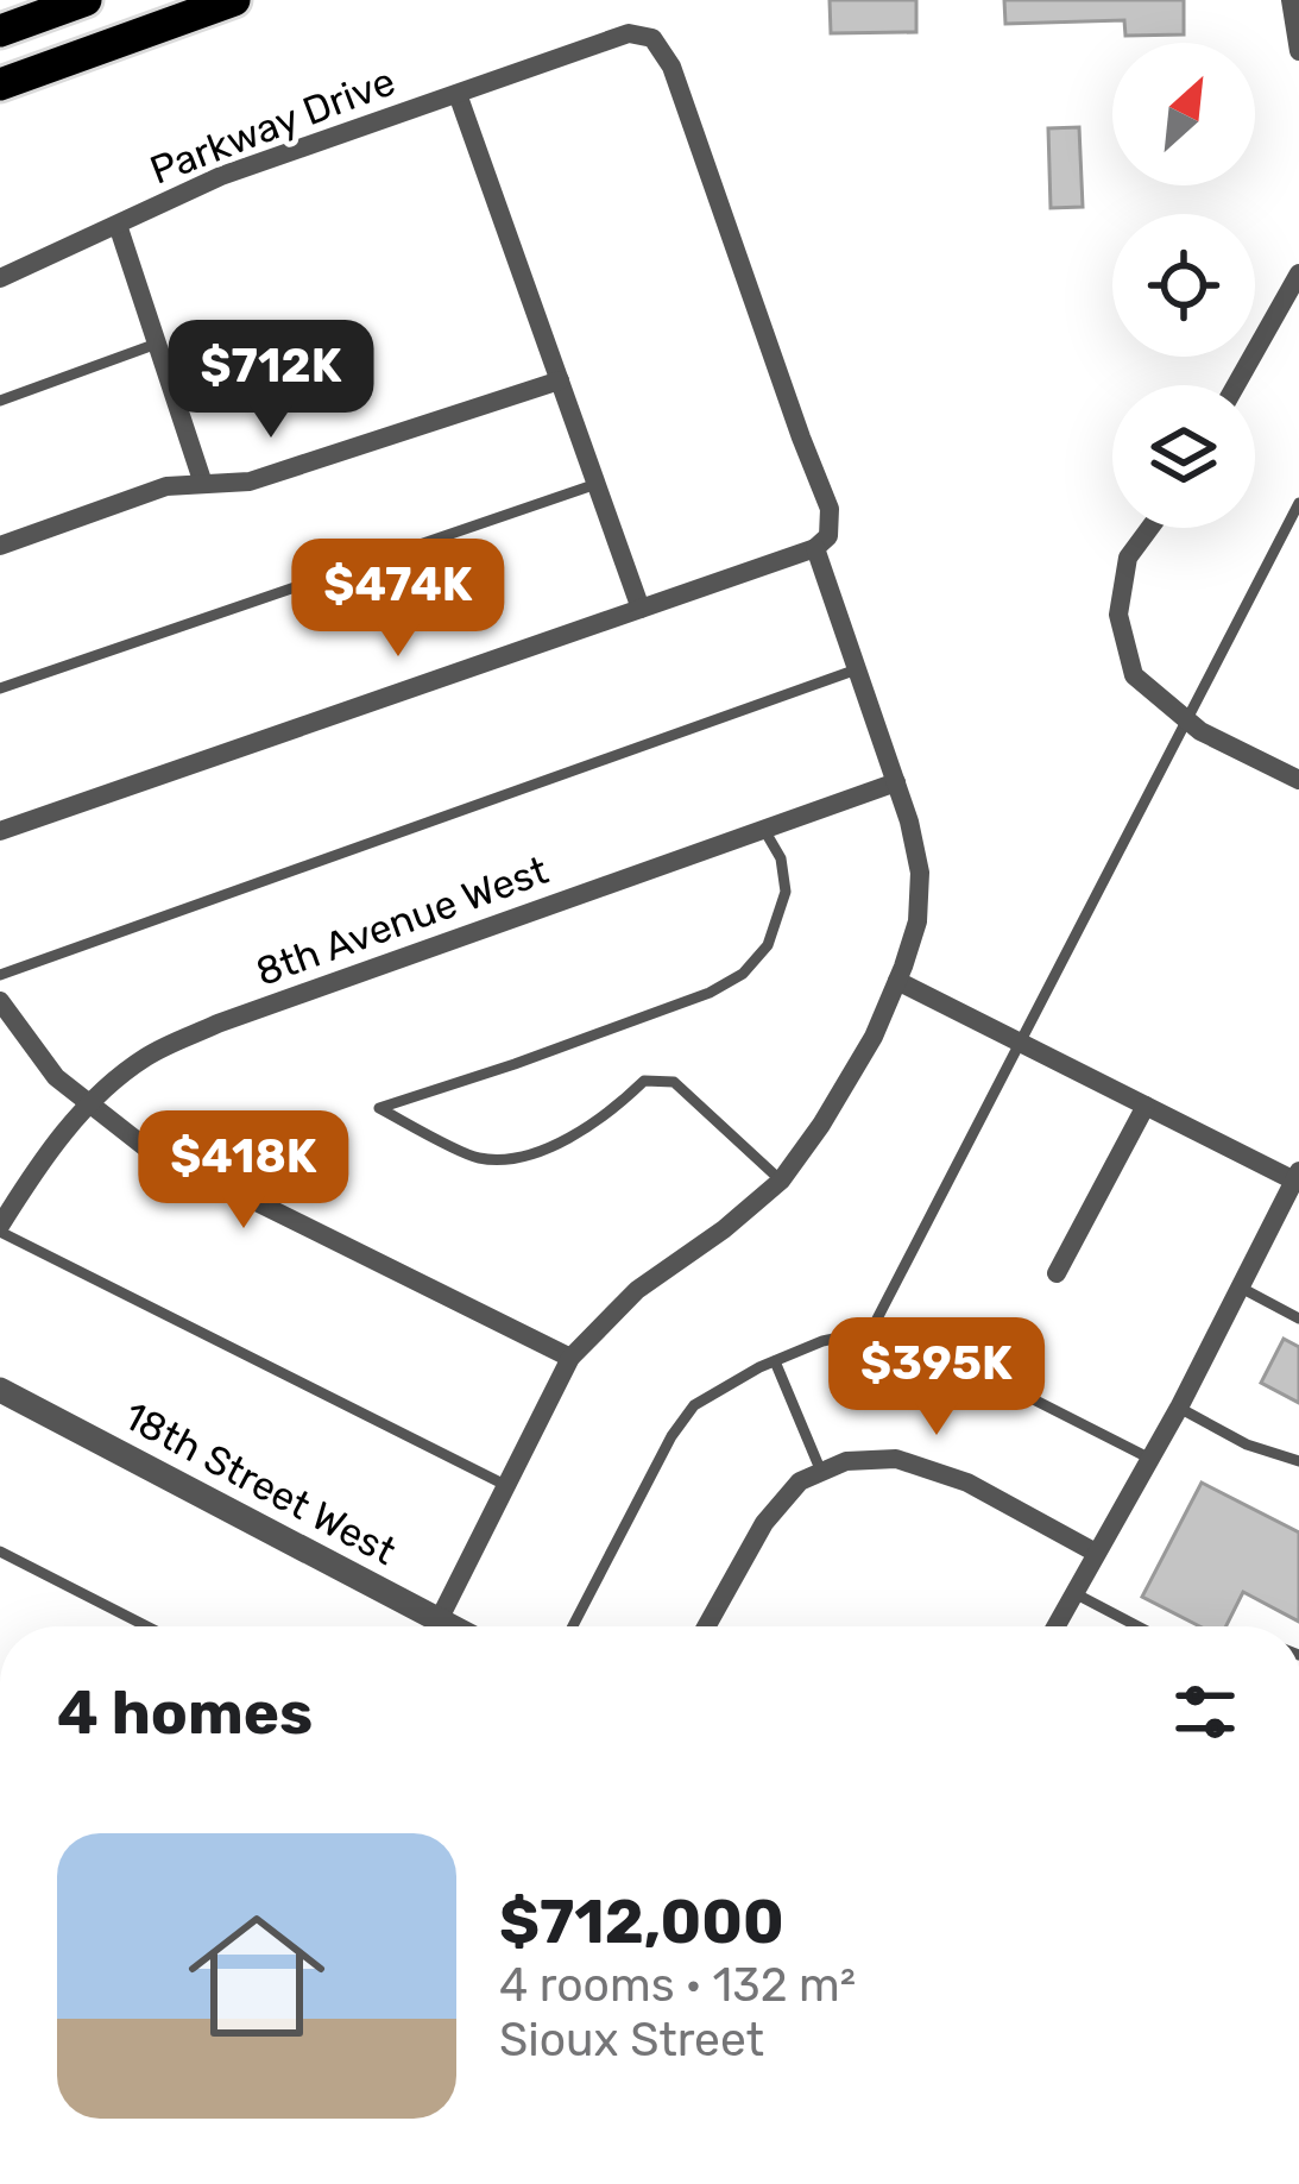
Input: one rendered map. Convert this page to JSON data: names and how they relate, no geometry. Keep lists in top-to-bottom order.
{
  "streets": {
    "street": ["Parkway Drive", "8th Avenue West", "18th Street West"]
  },
  "north": "top right",
  "page": {
    "price": [
      "$712K",
      "$474K",
      "$418K",
      "$395K"
    ],
    "heading": "4 homes",
    "list": [
      {
        "name": "$712,000",
        "note": "4 rooms · 132 m² · Sioux Street"
      }
    ]
  }
}
